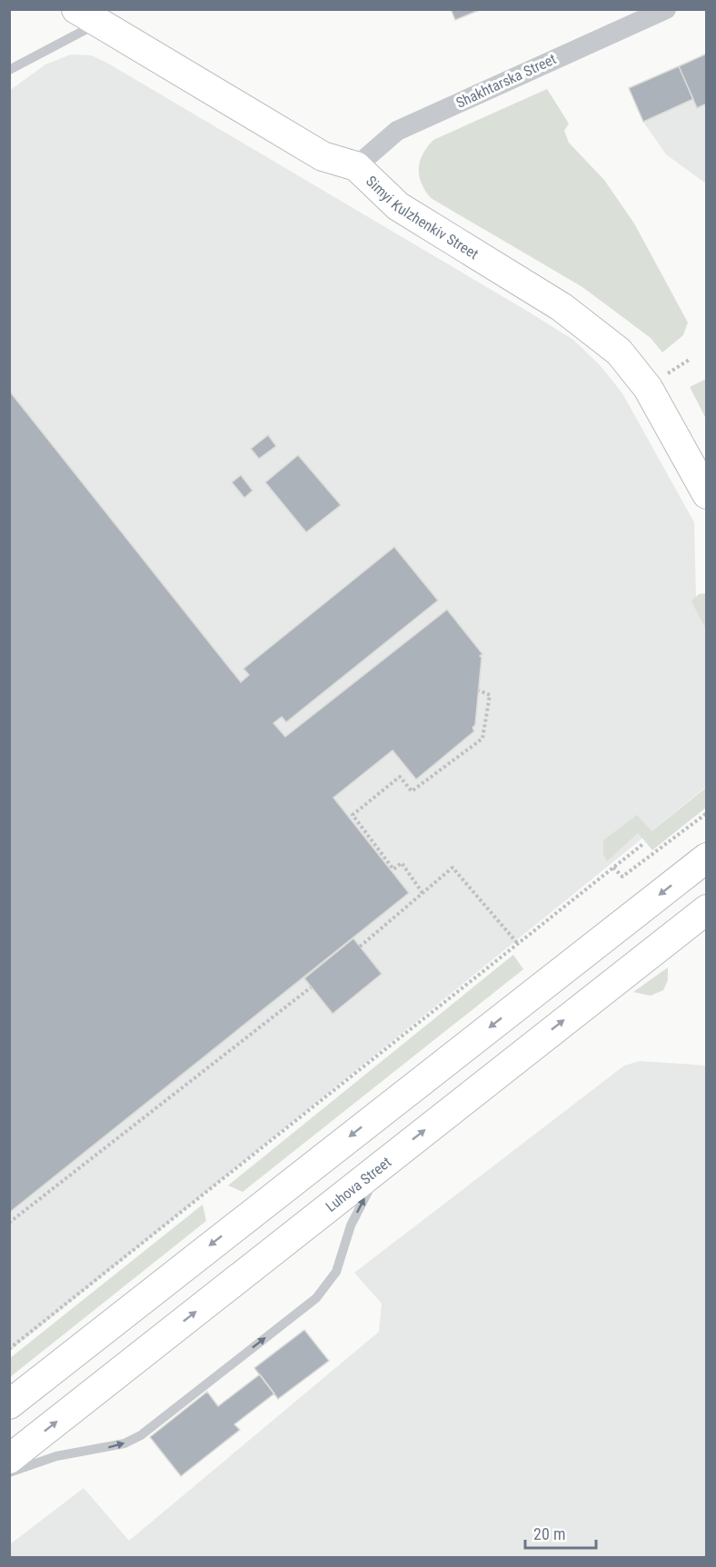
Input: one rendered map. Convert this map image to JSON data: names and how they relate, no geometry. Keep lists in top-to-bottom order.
{
  "streets": {
    "main road": ["Simyi Kulzhenkiv Street", "Luhova Street"],
    "street": ["Shakhtarska Street"]
  },
  "crossings": [
    ["Shakhtarska Street", "Simyi Kulzhenkiv Street"]
  ],
  "scale_bar": "20 m"
}
